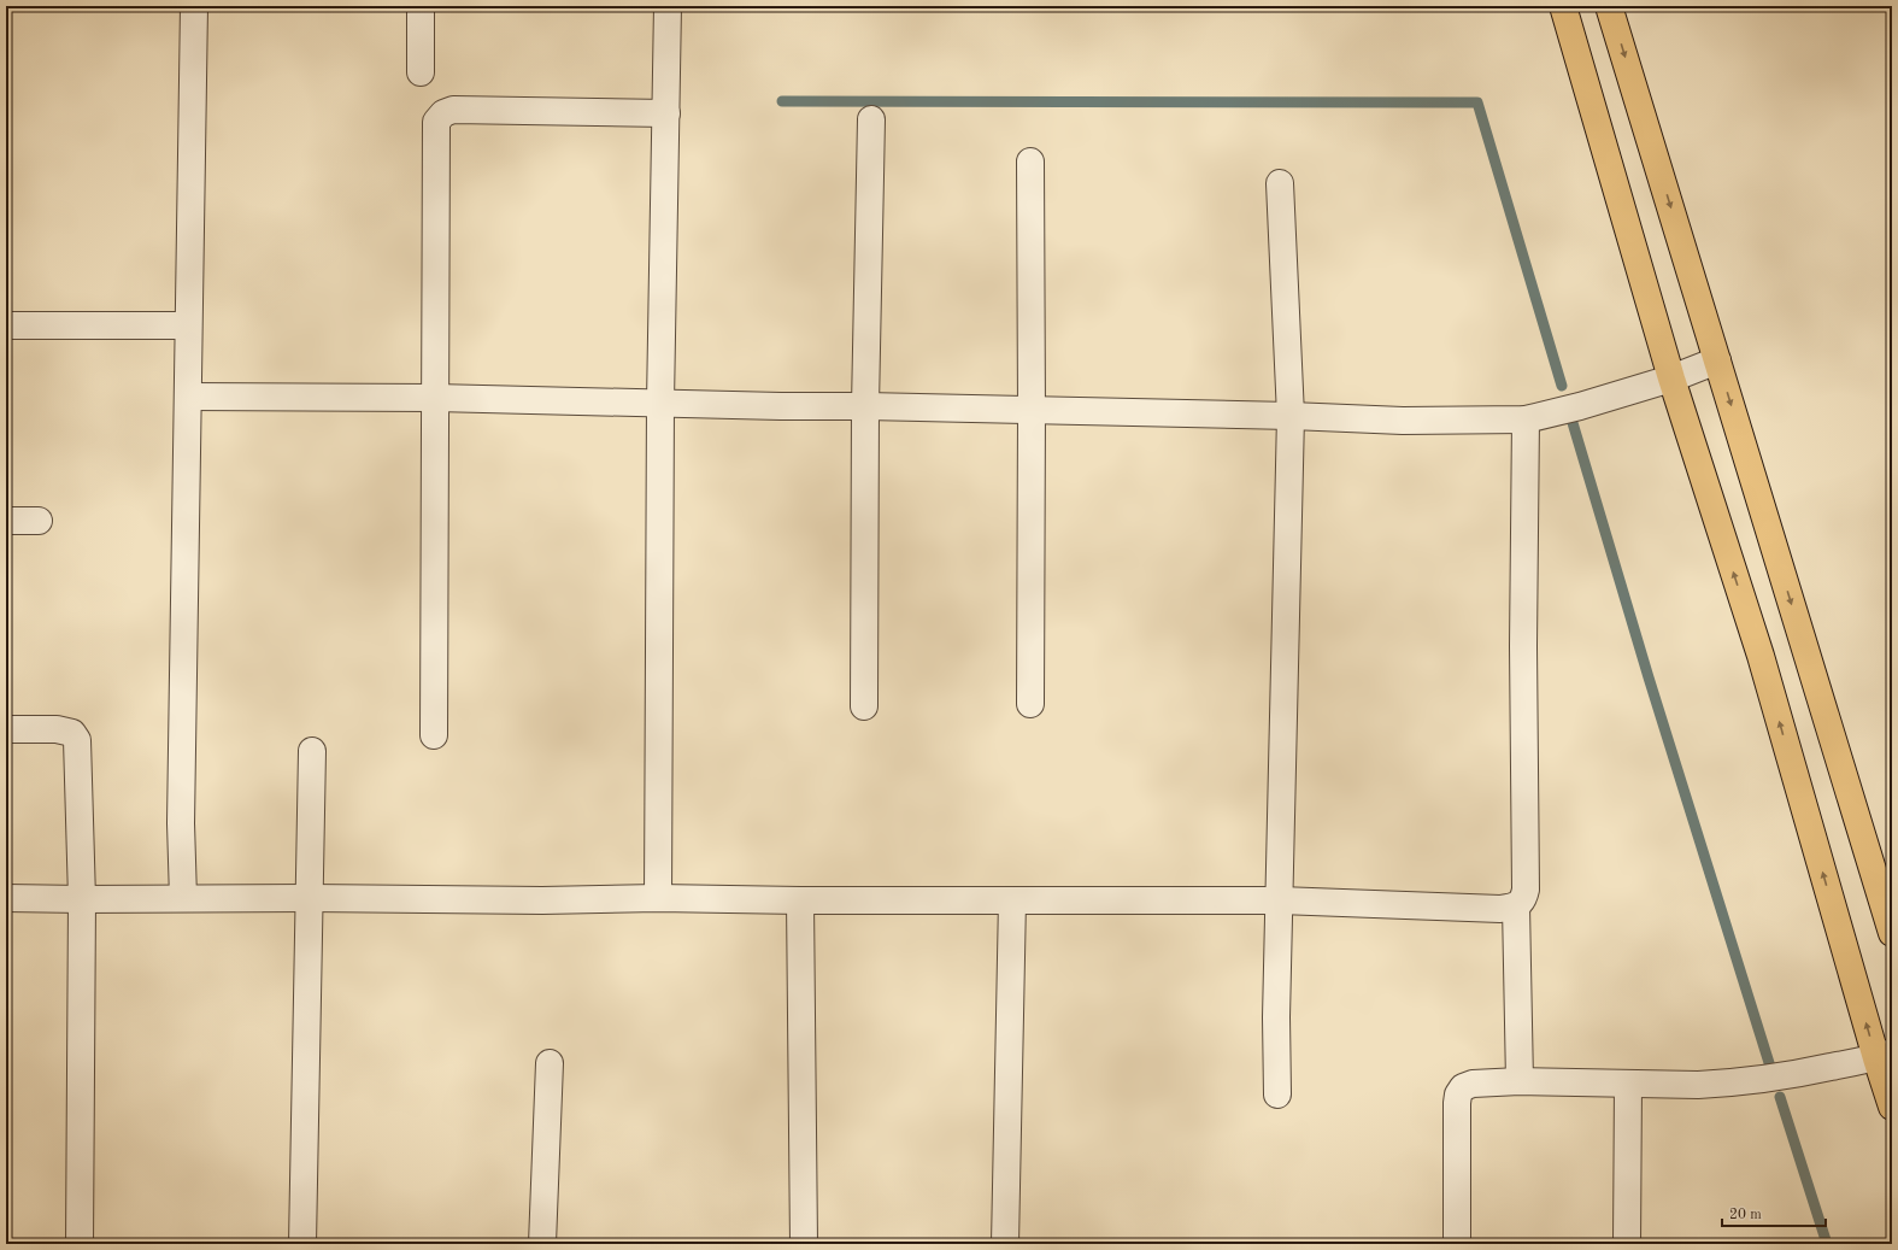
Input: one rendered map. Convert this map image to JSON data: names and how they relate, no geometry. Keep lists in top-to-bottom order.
{
  "scale_bar": "20 m"
}
